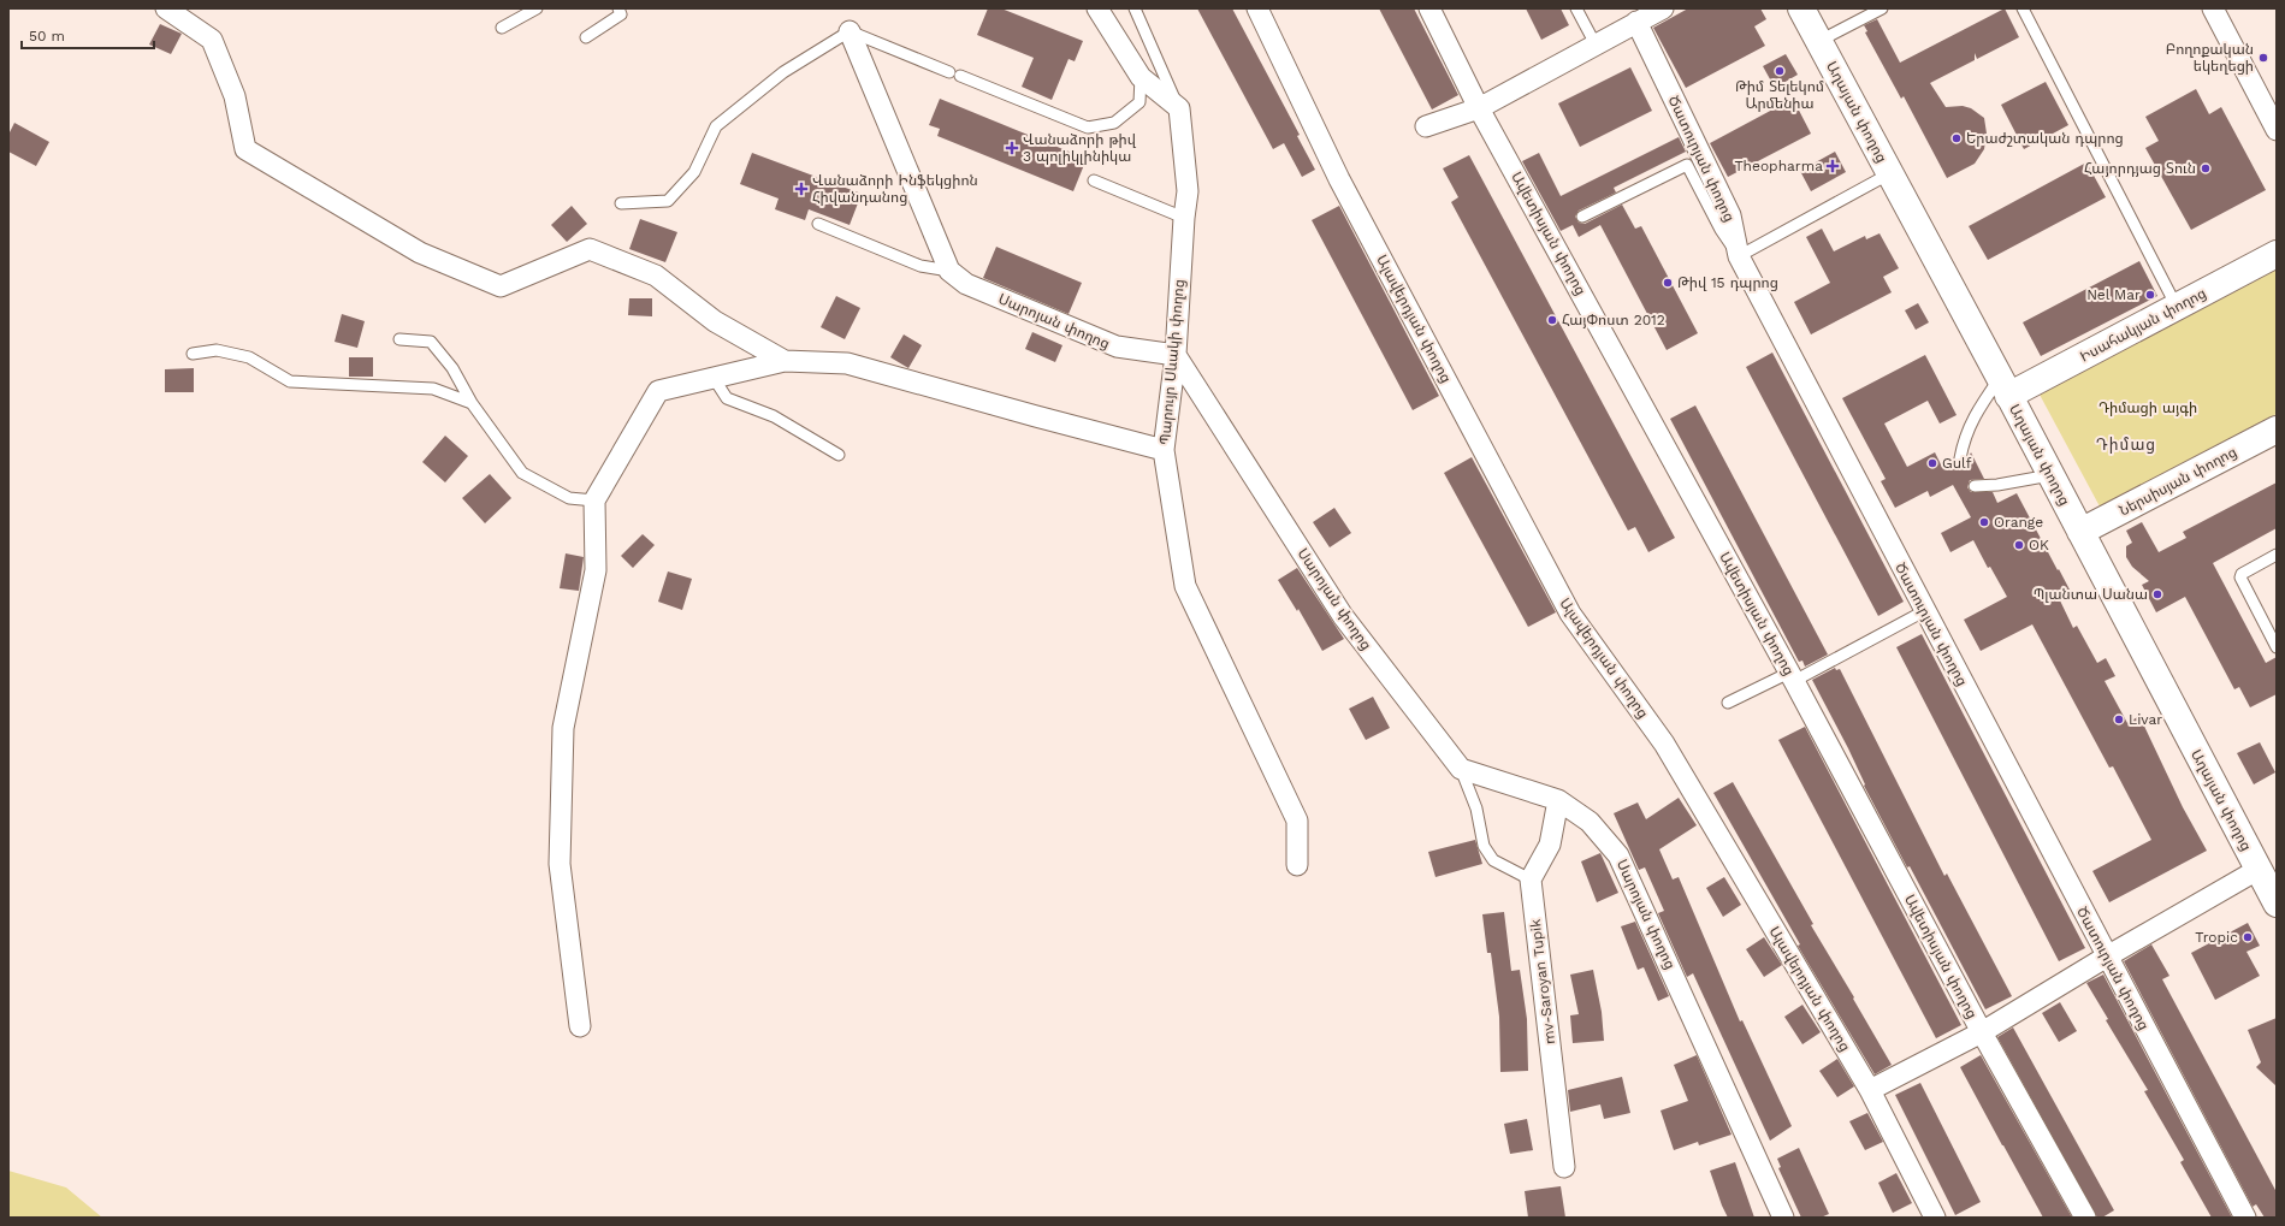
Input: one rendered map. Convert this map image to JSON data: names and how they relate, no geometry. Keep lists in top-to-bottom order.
{
  "streets": {
    "main road": ["Աղայան փողոց", "Իսահակյան փողոց", "Ներսիսյան փողոց"],
    "street": [
      "Ծատուրյան փողոց",
      "Ավետիսյան փողոց",
      "Ալավերդյան փողոց",
      "Սարոյան փողոց",
      "Պարույր Սևակի փողոց",
      "mv-Saroyan Tupik"
    ]
  },
  "crossings": [
    ["Աղայան փողոց", "Իսահակյան փողոց"],
    ["Աղայան փողոց", "Ներսիսյան փողոց"],
    ["Սարոյան փողոց", "Պարույր Սևակի փողոց"]
  ],
  "districts": ["Դիմաց"],
  "parks": ["Դիմացի այգի"],
  "places": {
    "other": [
      "Բողոքական եկեղեցի",
      "Թիմ Տելեկոմ Արմենիա",
      "Երաժշտական դպրոց",
      "Հայորդյաց Տուն",
      "Թիվ 15 դպրոց",
      "Nel Mar",
      "ՀայՓոստ 2012",
      "Gulf",
      "Orange",
      "OK",
      "Պլանտա Սանա",
      "Livar",
      "Tropic"
    ],
    "health": ["Վանաձորի թիվ 3 պոլիկլինիկա", "Theopharma", "Վանաձորի Ինֆեկցիոն Հիվանդանոց"]
  },
  "scale_bar": "50 m"
}
